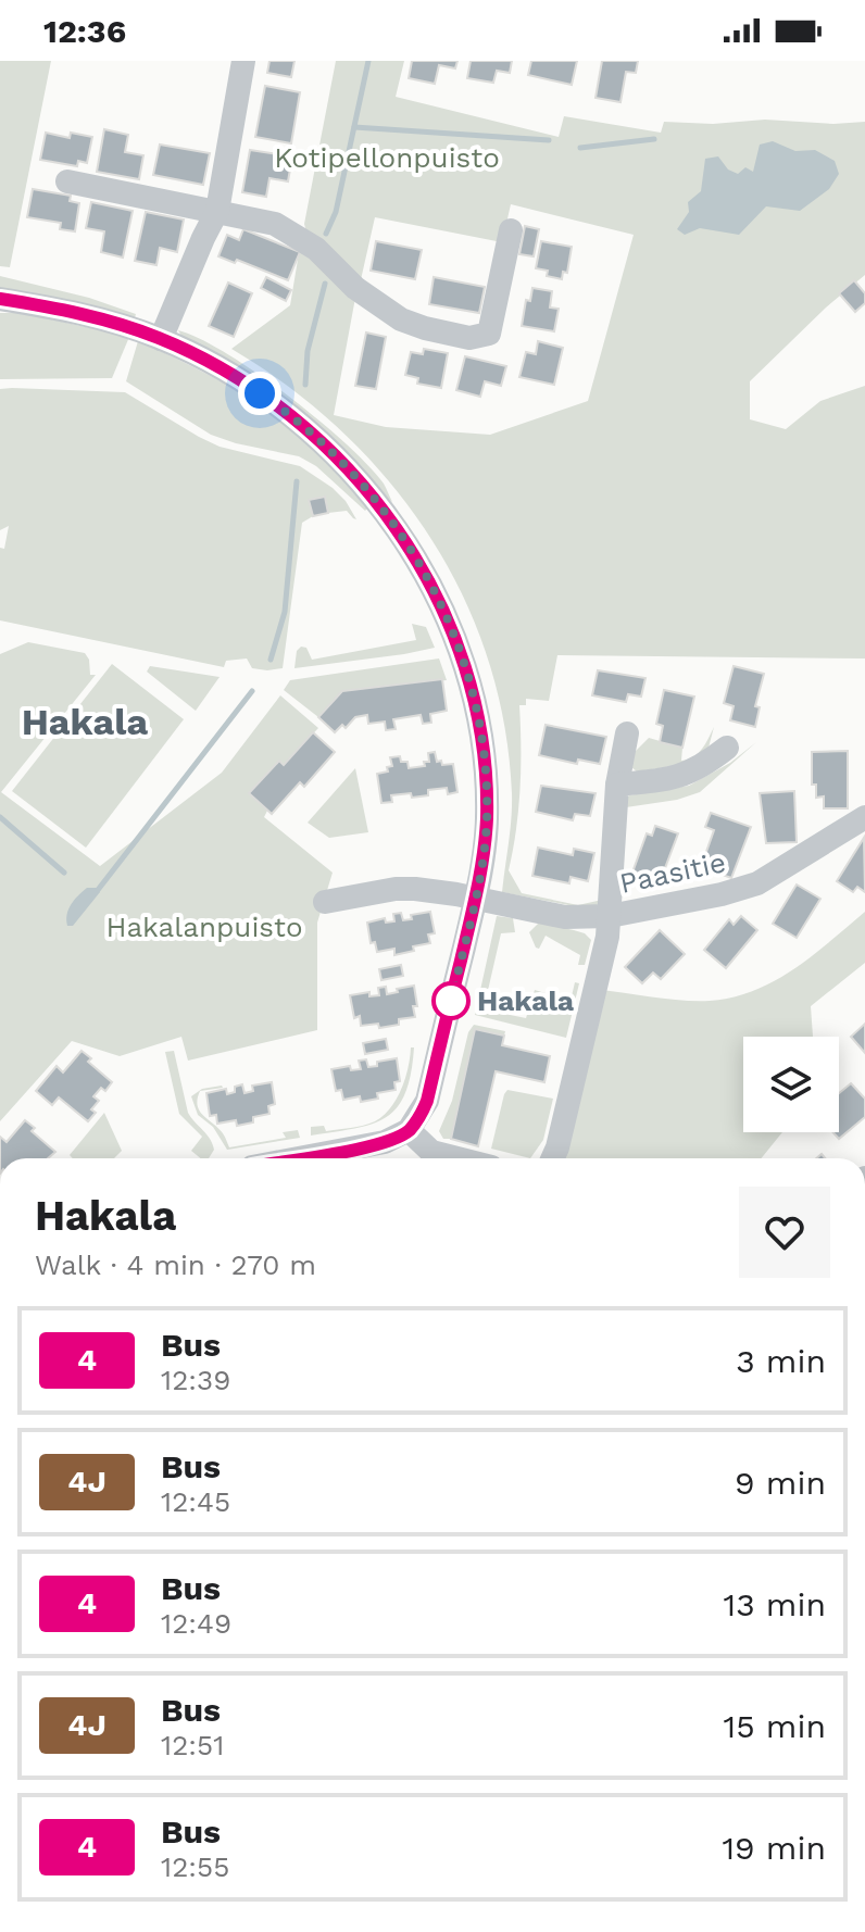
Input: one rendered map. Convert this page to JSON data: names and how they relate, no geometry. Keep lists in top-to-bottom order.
{
  "streets": {
    "street": ["Paasitie"]
  },
  "districts": ["Hakala"],
  "parks": ["Kotipellonpuisto", "Hakalanpuisto"],
  "places": ["Hakala"],
  "lines": ["bus line 4"],
  "page": {
    "status": "12:36",
    "heading": ["Hakala", "Walk · 4 min · 270 m"],
    "list": [
      {
        "mark": "4",
        "name": "Bus",
        "note": "12:39",
        "value": "3 min"
      },
      {
        "mark": "4J",
        "name": "Bus",
        "note": "12:45",
        "value": "9 min"
      },
      {
        "mark": "4",
        "name": "Bus",
        "note": "12:49",
        "value": "13 min"
      },
      {
        "mark": "4J",
        "name": "Bus",
        "note": "12:51",
        "value": "15 min"
      },
      {
        "mark": "4",
        "name": "Bus",
        "note": "12:55",
        "value": "19 min"
      }
    ]
  }
}
